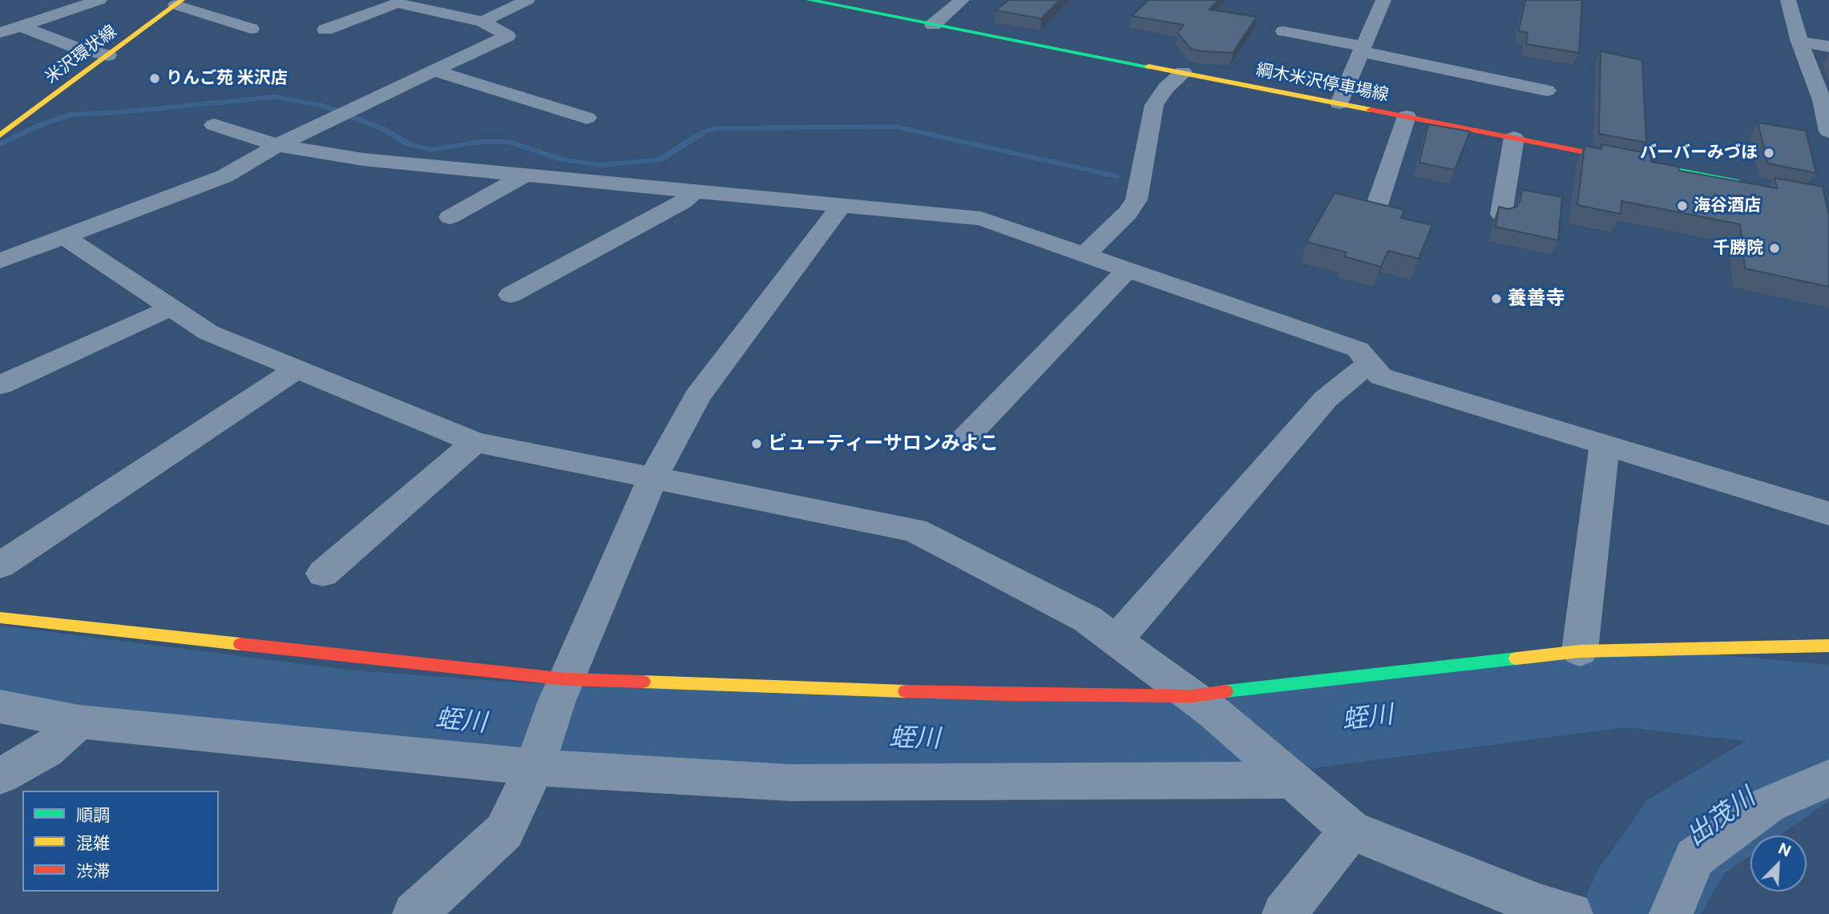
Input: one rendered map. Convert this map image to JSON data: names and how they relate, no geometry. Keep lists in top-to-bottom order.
{
  "streets": {
    "main road": ["米沢環状線", "綱木米沢停車場線"]
  },
  "water": ["蛭川", "出茂川"],
  "places": [
    "りんご苑 米沢店",
    "バーバーみづほ",
    "海谷酒店",
    "千勝院",
    "養善寺",
    "ビューティーサロンみよこ"
  ],
  "legend": ["順調", "混雑", "渋滞"],
  "north": "top right"
}
